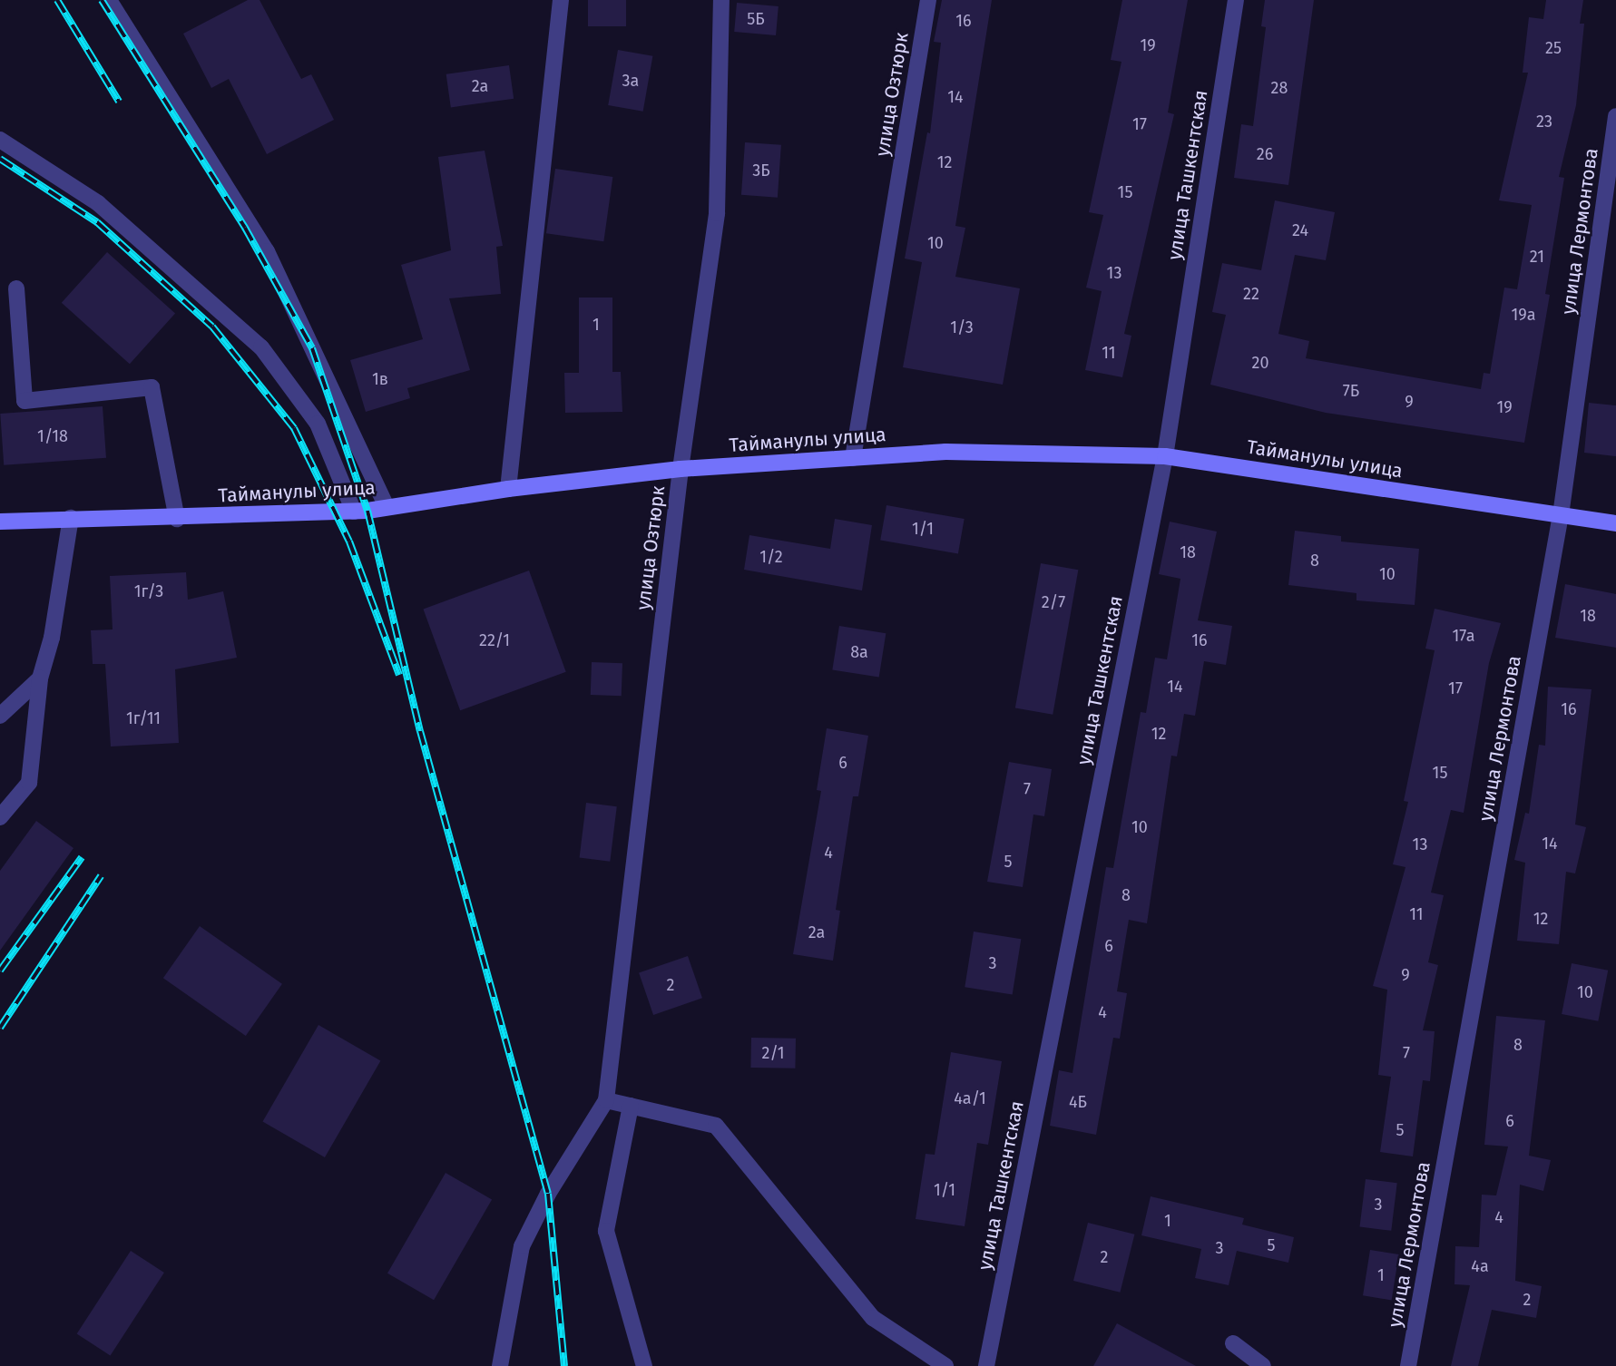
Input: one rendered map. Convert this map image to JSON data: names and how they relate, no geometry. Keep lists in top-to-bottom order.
{
  "streets": {
    "street": [
      "улица Озтюрк",
      "улица Ташкентская",
      "улица Лермонтова",
      "Тайманулы улица"
    ]
  },
  "crossings": [
    ["улица Озтюрк", "Тайманулы улица"],
    ["улица Ташкентская", "Тайманулы улица"],
    ["улица Лермонтова", "Тайманулы улица"]
  ],
  "house_numbers": [
    "5Б",
    "16",
    "19",
    "25",
    "3а",
    "2а",
    "28",
    "14",
    "23",
    "17",
    "26",
    "12",
    "3Б",
    "15",
    "24",
    "10",
    "21",
    "13",
    "22",
    "19а",
    "1",
    "1/3",
    "11",
    "20",
    "1в",
    "7Б",
    "9",
    "19",
    "1/18",
    "1/1",
    "18",
    "1/2",
    "8",
    "10",
    "1г/3",
    "2/7",
    "18",
    "17а",
    "22/1",
    "16",
    "8а",
    "14",
    "17",
    "16",
    "1г/11",
    "12",
    "6",
    "15",
    "7",
    "10",
    "14",
    "13",
    "4",
    "5",
    "8",
    "11",
    "12",
    "2а",
    "6",
    "3",
    "9",
    "2",
    "10",
    "4",
    "8",
    "2/1",
    "7",
    "4а/1",
    "4Б",
    "6",
    "5",
    "1/1",
    "3",
    "4",
    "1",
    "5",
    "3",
    "2",
    "4а",
    "1",
    "2"
  ]
}
